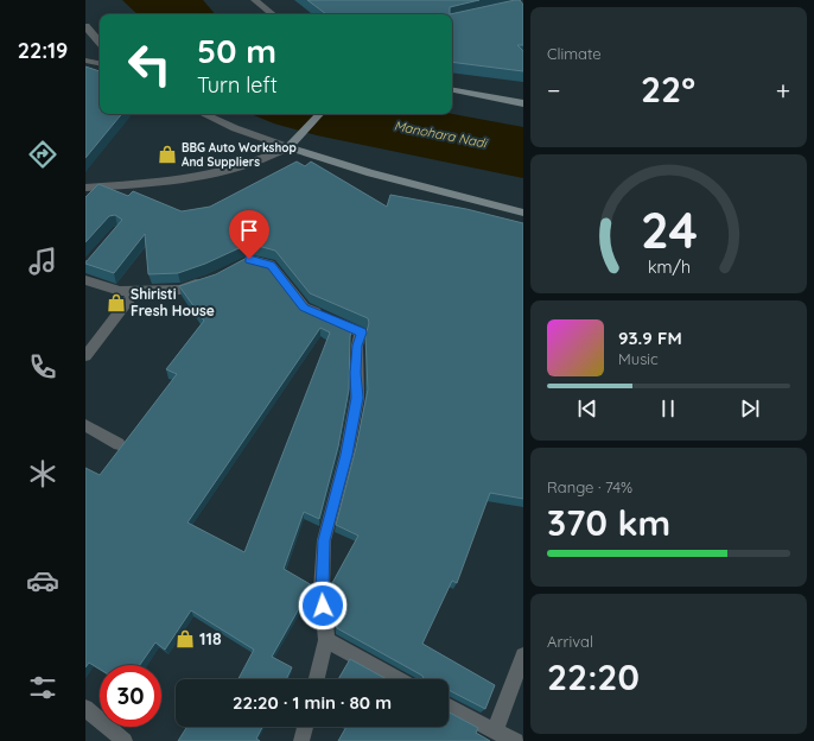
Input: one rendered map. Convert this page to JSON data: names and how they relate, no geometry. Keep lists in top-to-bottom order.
{
  "water": ["Manohara Nadi"],
  "places": {
    "shop": ["BBG Auto Workshop And Suppliers", "Shiristi Fresh House", "118"]
  },
  "page": {
    "tabs": "22:19",
    "tile": [
      "Climate",
      ["Range · 74%", "370 km"],
      ["Arrival", "22:20"]
    ],
    "turn": ["50 m", "Turn left"],
    "heat": ["−", "22°", "+"],
    "song": ["93.9 FM", "Music"],
    "limit": "30",
    "trip": "22:20 · 1 min · 80 m",
    "gauge": ["24", "km/h"]
  }
}
